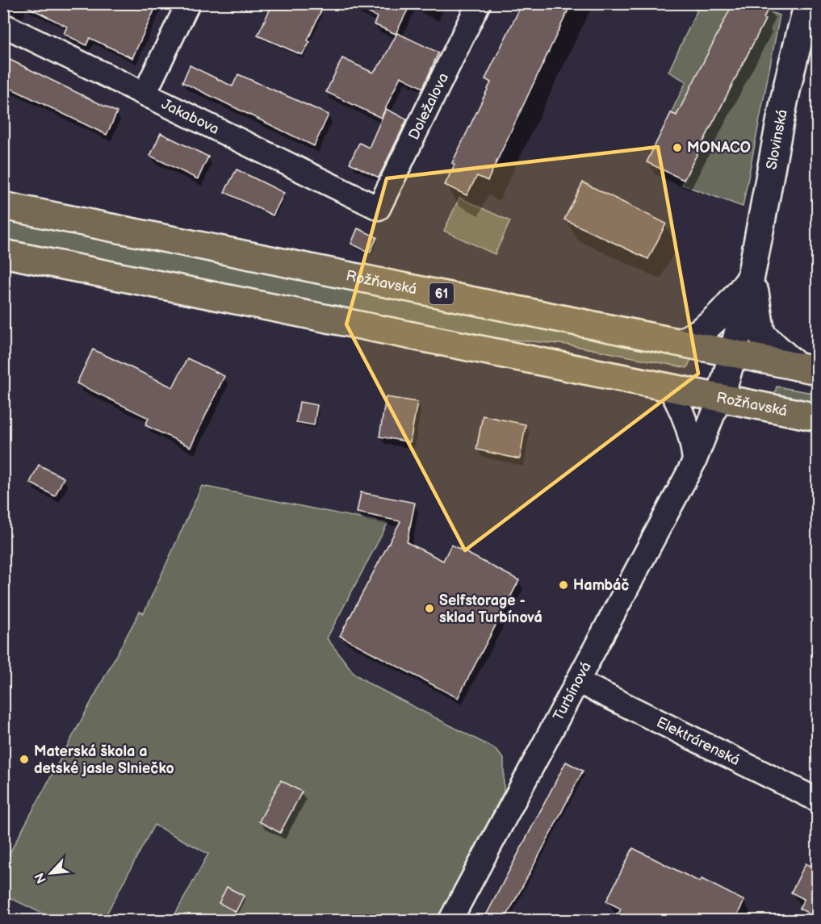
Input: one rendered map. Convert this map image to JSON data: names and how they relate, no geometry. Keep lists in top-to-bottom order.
{
  "streets": {
    "main road": ["Rožňavská", "61"],
    "street": [
      "Doležalova",
      "Jakabova",
      "Slovinská",
      "Turbínová",
      "Elektrárenská"
    ]
  },
  "crossings": [
    ["Doležalova", "Jakabova"],
    ["Slovinská", "Rožňavská"],
    ["Slovinská", "Turbínová"],
    ["Rožňavská", "Turbínová"],
    ["Turbínová", "Elektrárenská"]
  ],
  "places": [
    "MONACO",
    "Hambáč",
    "Selfstorage - sklad Turbínová",
    "Materská škola a detské jasle Slniečko"
  ],
  "north": "bottom left"
}
